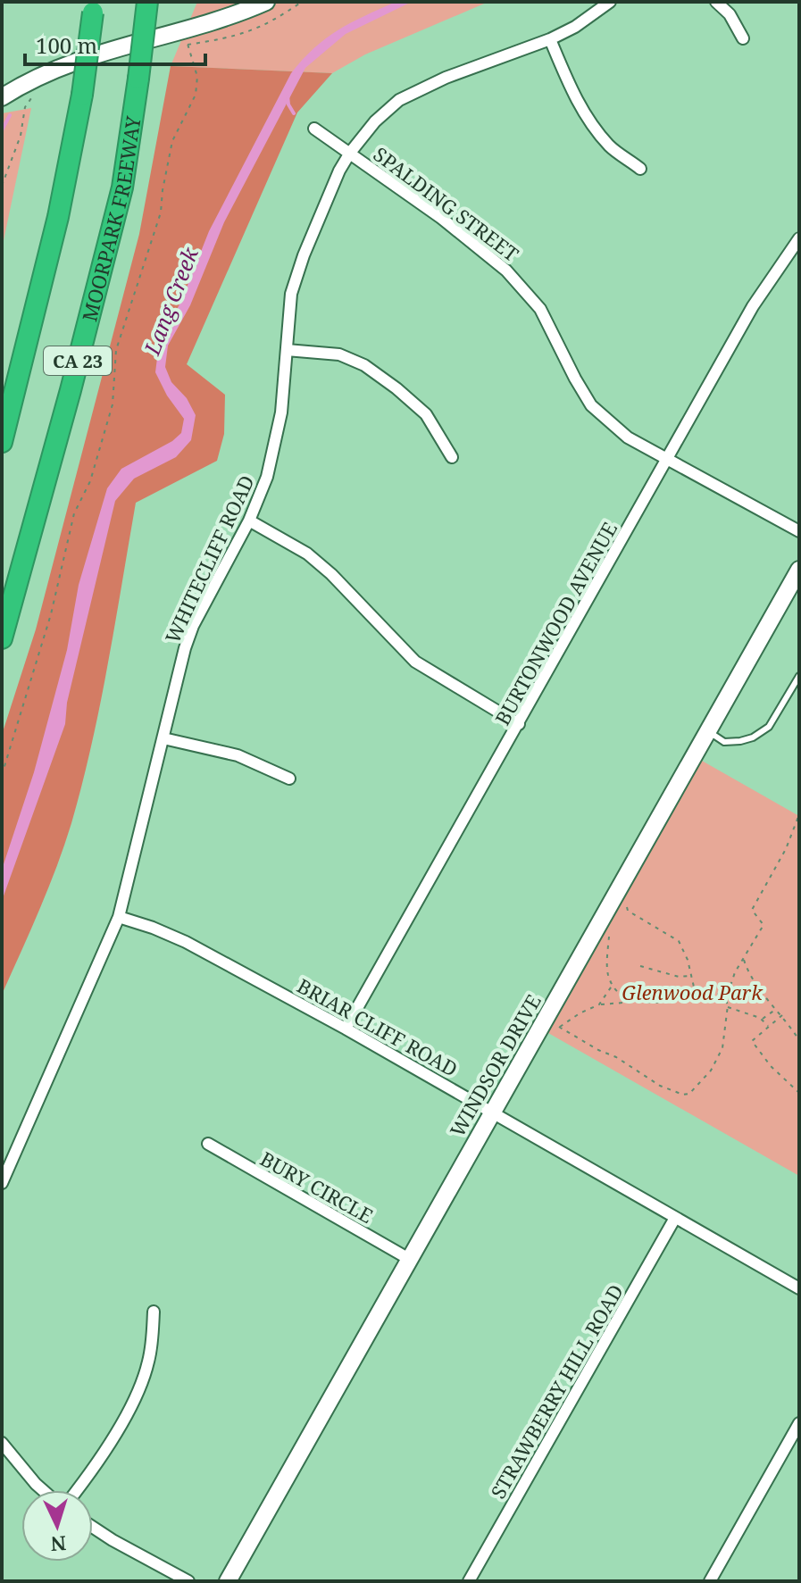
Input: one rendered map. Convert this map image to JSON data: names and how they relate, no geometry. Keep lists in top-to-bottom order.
{
  "streets": {
    "highway": ["MOORPARK FREEWAY", "CA 23"],
    "street": [
      "SPALDING STREET",
      "WHITECLIFF ROAD",
      "BURTONWOOD AVENUE",
      "BRIAR CLIFF ROAD",
      "WINDSOR DRIVE",
      "BURY CIRCLE",
      "STRAWBERRY HILL ROAD"
    ]
  },
  "crossings": [
    ["SPALDING STREET", "WHITECLIFF ROAD"],
    ["SPALDING STREET", "BURTONWOOD AVENUE"],
    ["WHITECLIFF ROAD", "BRIAR CLIFF ROAD"],
    ["BURTONWOOD AVENUE", "BRIAR CLIFF ROAD"],
    ["BRIAR CLIFF ROAD", "WINDSOR DRIVE"],
    ["BRIAR CLIFF ROAD", "STRAWBERRY HILL ROAD"],
    ["WINDSOR DRIVE", "BURY CIRCLE"]
  ],
  "water": ["Lang Creek"],
  "parks": ["Glenwood Park"],
  "scale_bar": "100 m",
  "north": "bottom"
}
